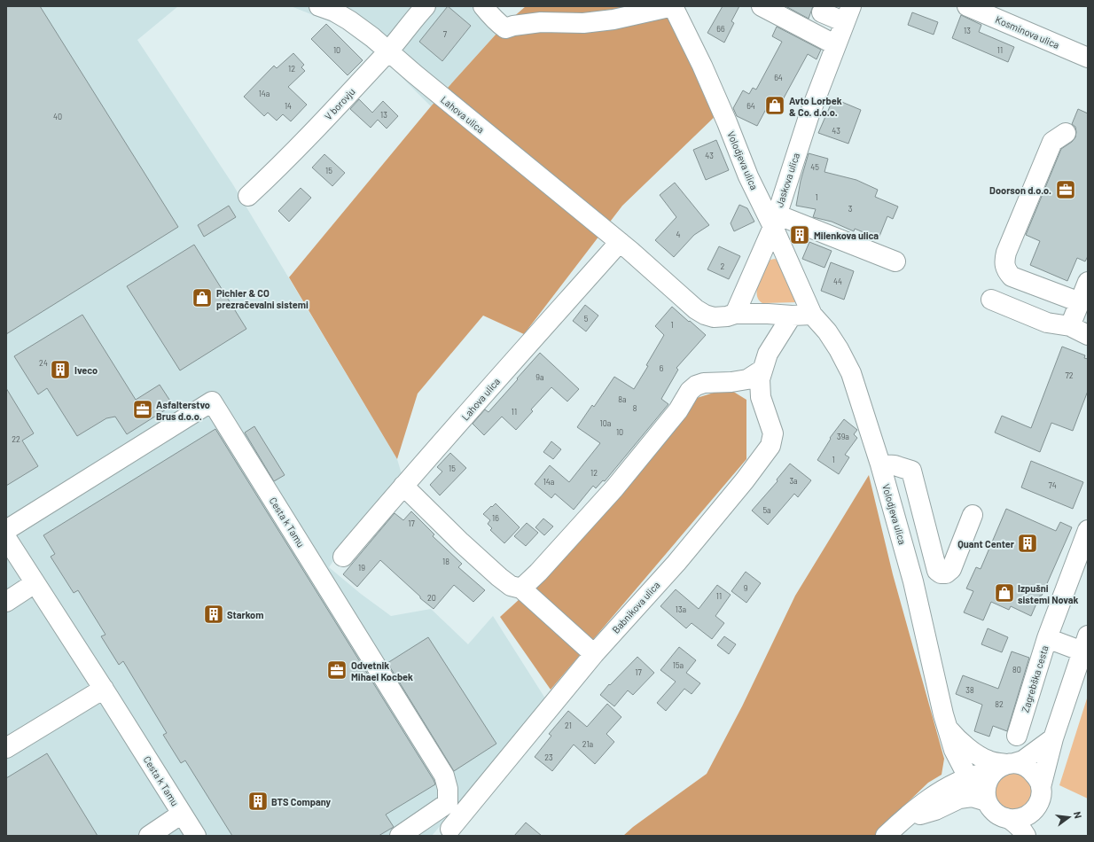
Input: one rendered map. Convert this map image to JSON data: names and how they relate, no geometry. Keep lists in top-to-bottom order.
{
  "streets": {
    "street": [
      "Kosminova ulica",
      "V borovju",
      "Lahova ulica",
      "Volodjeva ulica",
      "Jaskova ulica",
      "Cesta k Tamu",
      "Babnikova ulica",
      "Zagrebška cesta"
    ]
  },
  "crossings": [
    ["V borovju", "Lahova ulica"],
    ["Lahova ulica", "Jaskova ulica"],
    ["Volodjeva ulica", "Jaskova ulica"],
    ["Volodjeva ulica", "Zagrebška cesta"]
  ],
  "places": {
    "shop": ["Avto Lorbek & Co. d.o.o.", "Pichler & CO prezračevalni sistemi", "Izpušni sistemi Novak"],
    "office": ["Doorson d.o.o.", "Asfalterstvo Brus d.o.o.", "Odvetnik Mihael Kocbek"],
    "building": [
      "Milenkova ulica",
      "Iveco",
      "Quant Center",
      "Starkom",
      "BTS Company"
    ]
  },
  "house_numbers": [
    "66",
    "13",
    "7",
    "10",
    "11",
    "12",
    "64",
    "14a",
    "14",
    "64",
    "13",
    "40",
    "43",
    "43",
    "45",
    "15",
    "1",
    "3",
    "4",
    "2",
    "44",
    "5",
    "1",
    "24",
    "6",
    "72",
    "9a",
    "8a",
    "8",
    "11",
    "10a",
    "10",
    "39a",
    "22",
    "1",
    "15",
    "12",
    "3a",
    "14a",
    "74",
    "5a",
    "16",
    "17",
    "18",
    "19",
    "9",
    "11",
    "20",
    "13a",
    "15a",
    "80",
    "17",
    "38",
    "82",
    "21",
    "21a",
    "23"
  ],
  "north": "right"
}
